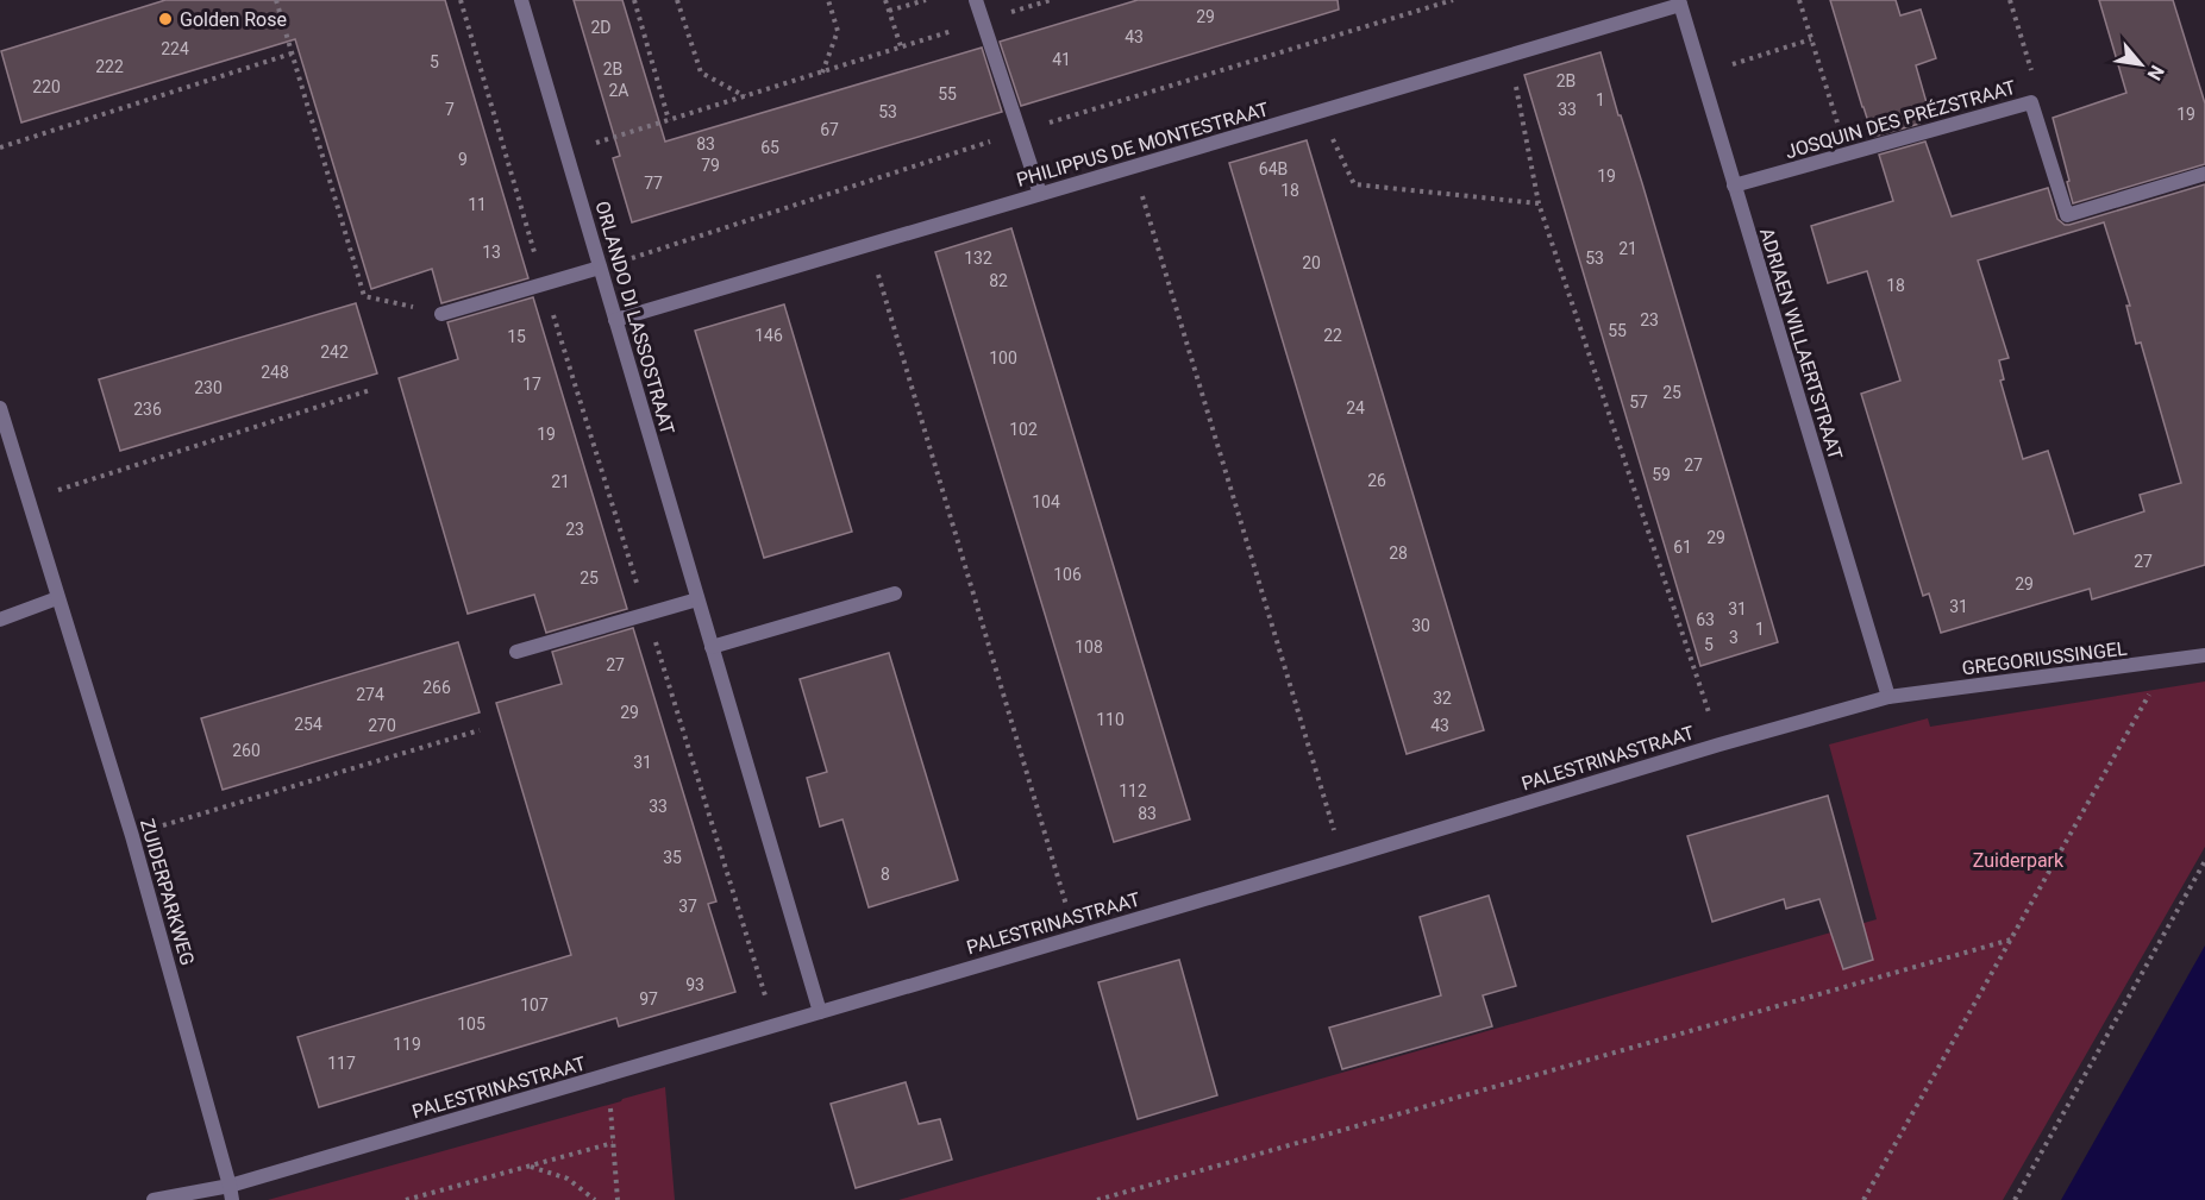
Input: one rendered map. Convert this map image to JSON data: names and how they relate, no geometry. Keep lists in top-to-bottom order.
{
  "streets": {
    "street": [
      "JOSQUIN DES PRÉZSTRAAT",
      "PHILIPPUS DE MONTESTRAAT",
      "ORLANDO DI LASSOSTRAAT",
      "ADRIAEN WILLAERTSTRAAT",
      "GREGORIUSSINGEL",
      "PALESTRINASTRAAT",
      "ZUIDERPARKWEG"
    ]
  },
  "crossings": [
    ["JOSQUIN DES PRÉZSTRAAT", "ADRIAEN WILLAERTSTRAAT"],
    ["PHILIPPUS DE MONTESTRAAT", "ORLANDO DI LASSOSTRAAT"],
    ["PHILIPPUS DE MONTESTRAAT", "ADRIAEN WILLAERTSTRAAT"],
    ["ORLANDO DI LASSOSTRAAT", "PALESTRINASTRAAT"],
    ["ADRIAEN WILLAERTSTRAAT", "GREGORIUSSINGEL"],
    ["ADRIAEN WILLAERTSTRAAT", "PALESTRINASTRAAT"],
    ["GREGORIUSSINGEL", "PALESTRINASTRAAT"],
    ["PALESTRINASTRAAT", "ZUIDERPARKWEG"]
  ],
  "parks": ["Zuiderpark"],
  "places": ["Golden Rose"],
  "house_numbers": [
    "29",
    "2D",
    "43",
    "224",
    "41",
    "5",
    "222",
    "2B",
    "2B",
    "220",
    "2A",
    "55",
    "1",
    "7",
    "33",
    "53",
    "19",
    "67",
    "83",
    "65",
    "9",
    "79",
    "64B",
    "19",
    "77",
    "18",
    "11",
    "21",
    "13",
    "132",
    "53",
    "20",
    "82",
    "18",
    "23",
    "55",
    "146",
    "22",
    "15",
    "242",
    "100",
    "248",
    "17",
    "230",
    "25",
    "57",
    "24",
    "236",
    "102",
    "19",
    "27",
    "59",
    "26",
    "21",
    "104",
    "23",
    "29",
    "61",
    "28",
    "27",
    "106",
    "25",
    "29",
    "31",
    "31",
    "63",
    "30",
    "1",
    "3",
    "5",
    "108",
    "27",
    "266",
    "274",
    "32",
    "29",
    "110",
    "254",
    "270",
    "43",
    "260",
    "31",
    "112",
    "33",
    "83",
    "35",
    "8",
    "37",
    "93",
    "97",
    "107",
    "105",
    "119",
    "117"
  ],
  "north": "bottom right"
}
